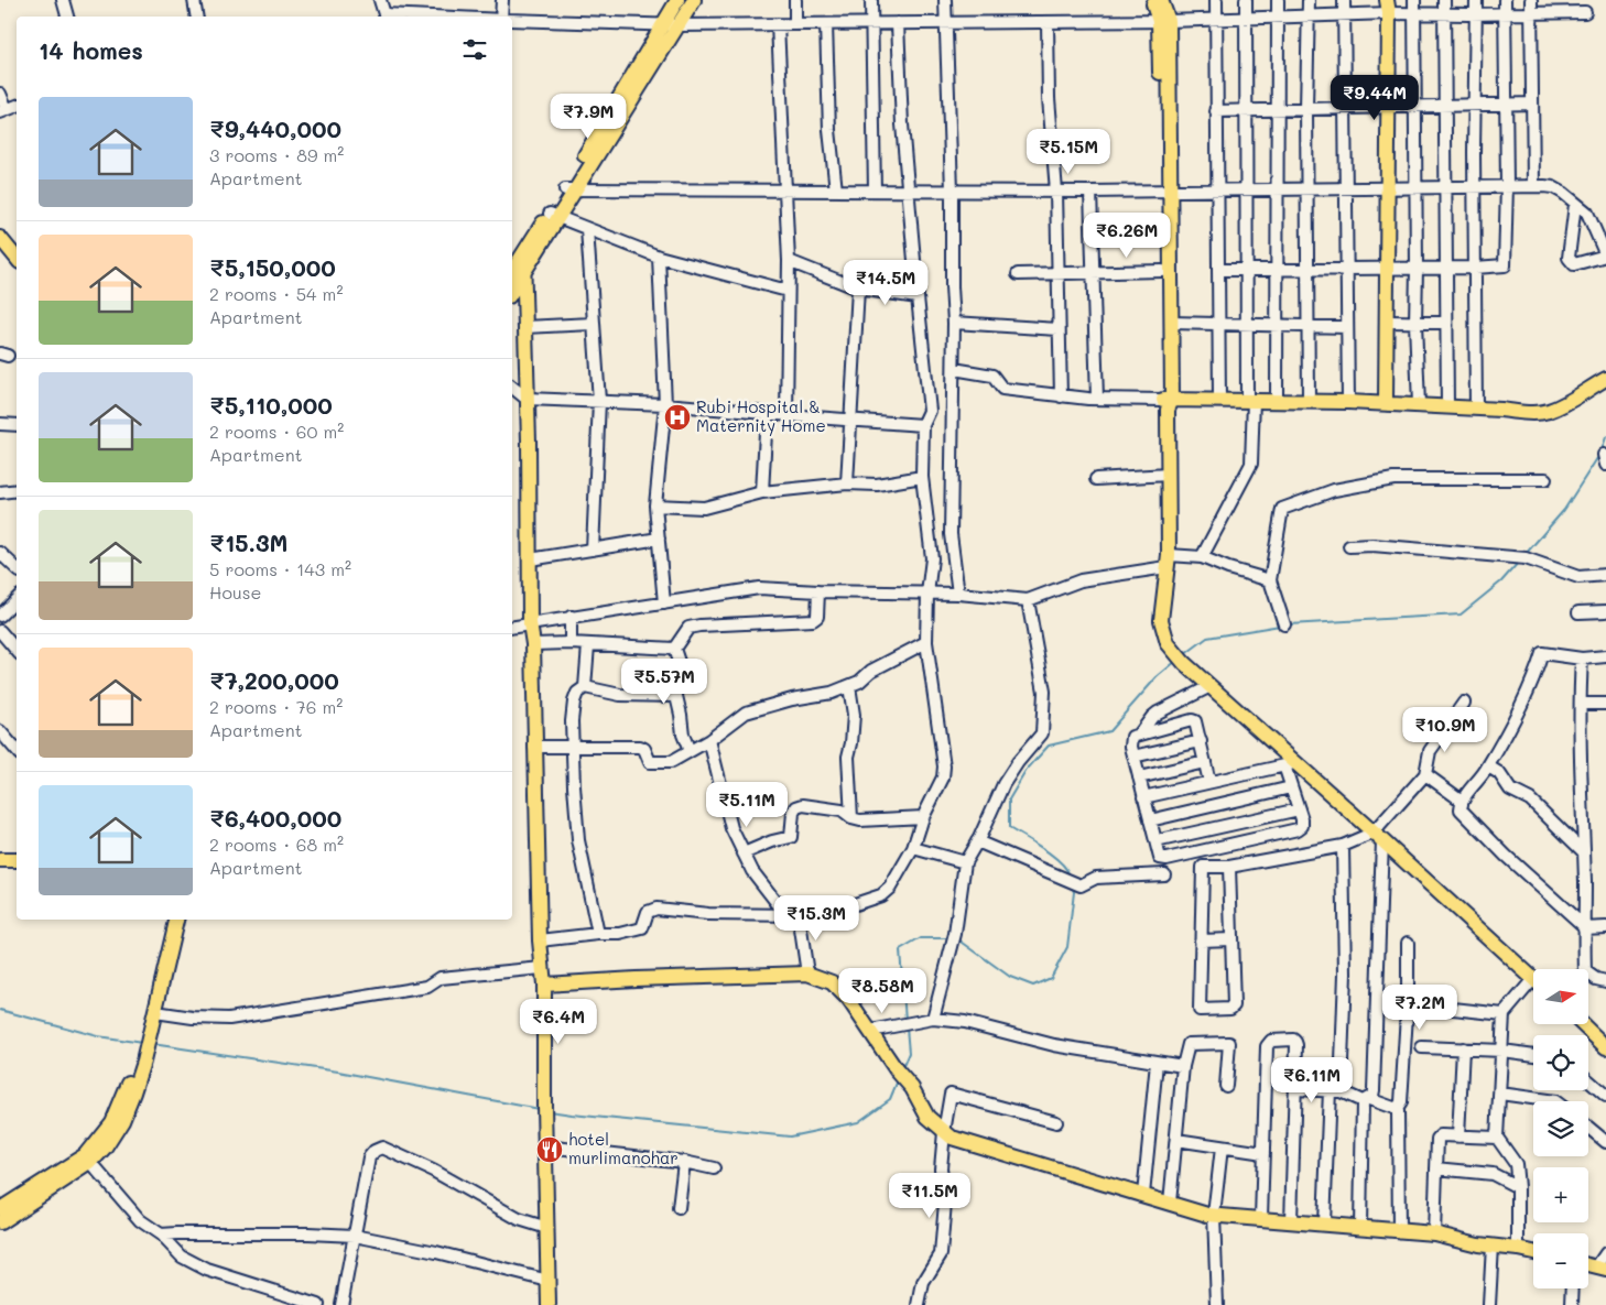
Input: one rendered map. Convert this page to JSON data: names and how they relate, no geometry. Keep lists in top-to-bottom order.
{
  "places": {
    "hospital": ["Rubi Hospital & Maternity Home"],
    "restaurant": ["hotel murlimanohar"]
  },
  "north": "right",
  "page": {
    "heading": "14 homes",
    "price": [
      "₹9.44M",
      "₹7.9M",
      "₹5.15M",
      "₹6.26M",
      "₹14.5M",
      "₹5.57M",
      "₹10.9M",
      "₹5.11M",
      "₹15.3M",
      "₹8.58M",
      "₹7.2M",
      "₹6.4M",
      "₹6.11M",
      "₹11.5M"
    ],
    "list": [
      {
        "name": "₹9,440,000",
        "note": "3 rooms · 89 m² · Apartment"
      },
      {
        "name": "₹5,150,000",
        "note": "2 rooms · 54 m² · Apartment"
      },
      {
        "name": "₹5,110,000",
        "note": "2 rooms · 60 m² · Apartment"
      },
      {
        "name": "₹15.3M",
        "note": "5 rooms · 143 m² · House"
      },
      {
        "name": "₹7,200,000",
        "note": "2 rooms · 76 m² · Apartment"
      },
      {
        "name": "₹6,400,000",
        "note": "2 rooms · 68 m² · Apartment"
      }
    ],
    "map_buttons": ["+", "−"]
  }
}
